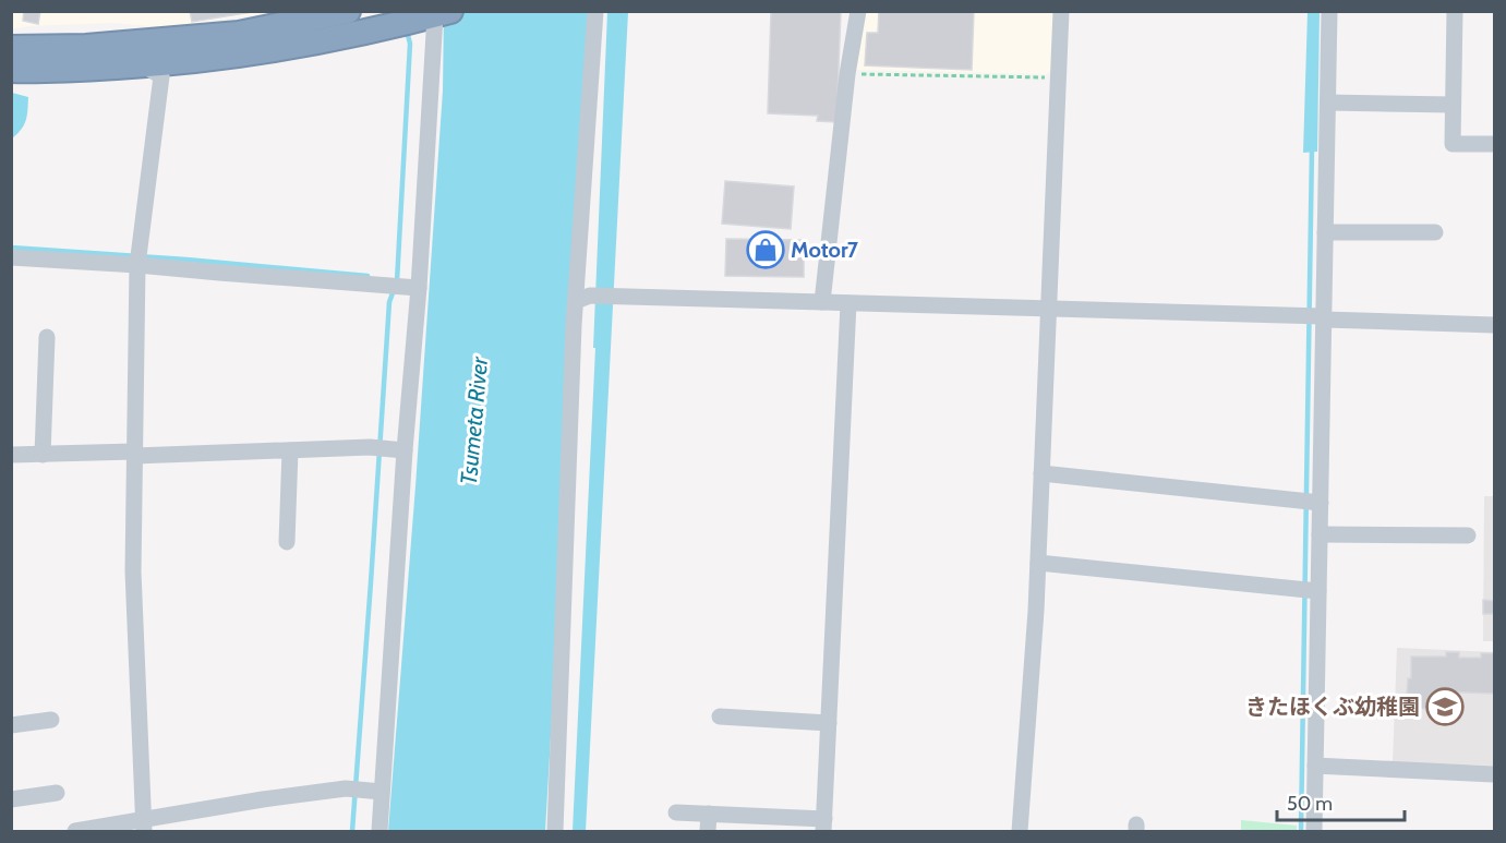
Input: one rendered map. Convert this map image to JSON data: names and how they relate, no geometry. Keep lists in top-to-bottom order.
{
  "water": ["Tsumeta River"],
  "places": {
    "shop": ["Motor7"],
    "school or university": ["きたほくぶ幼稚園"]
  },
  "scale_bar": "50 m"
}
